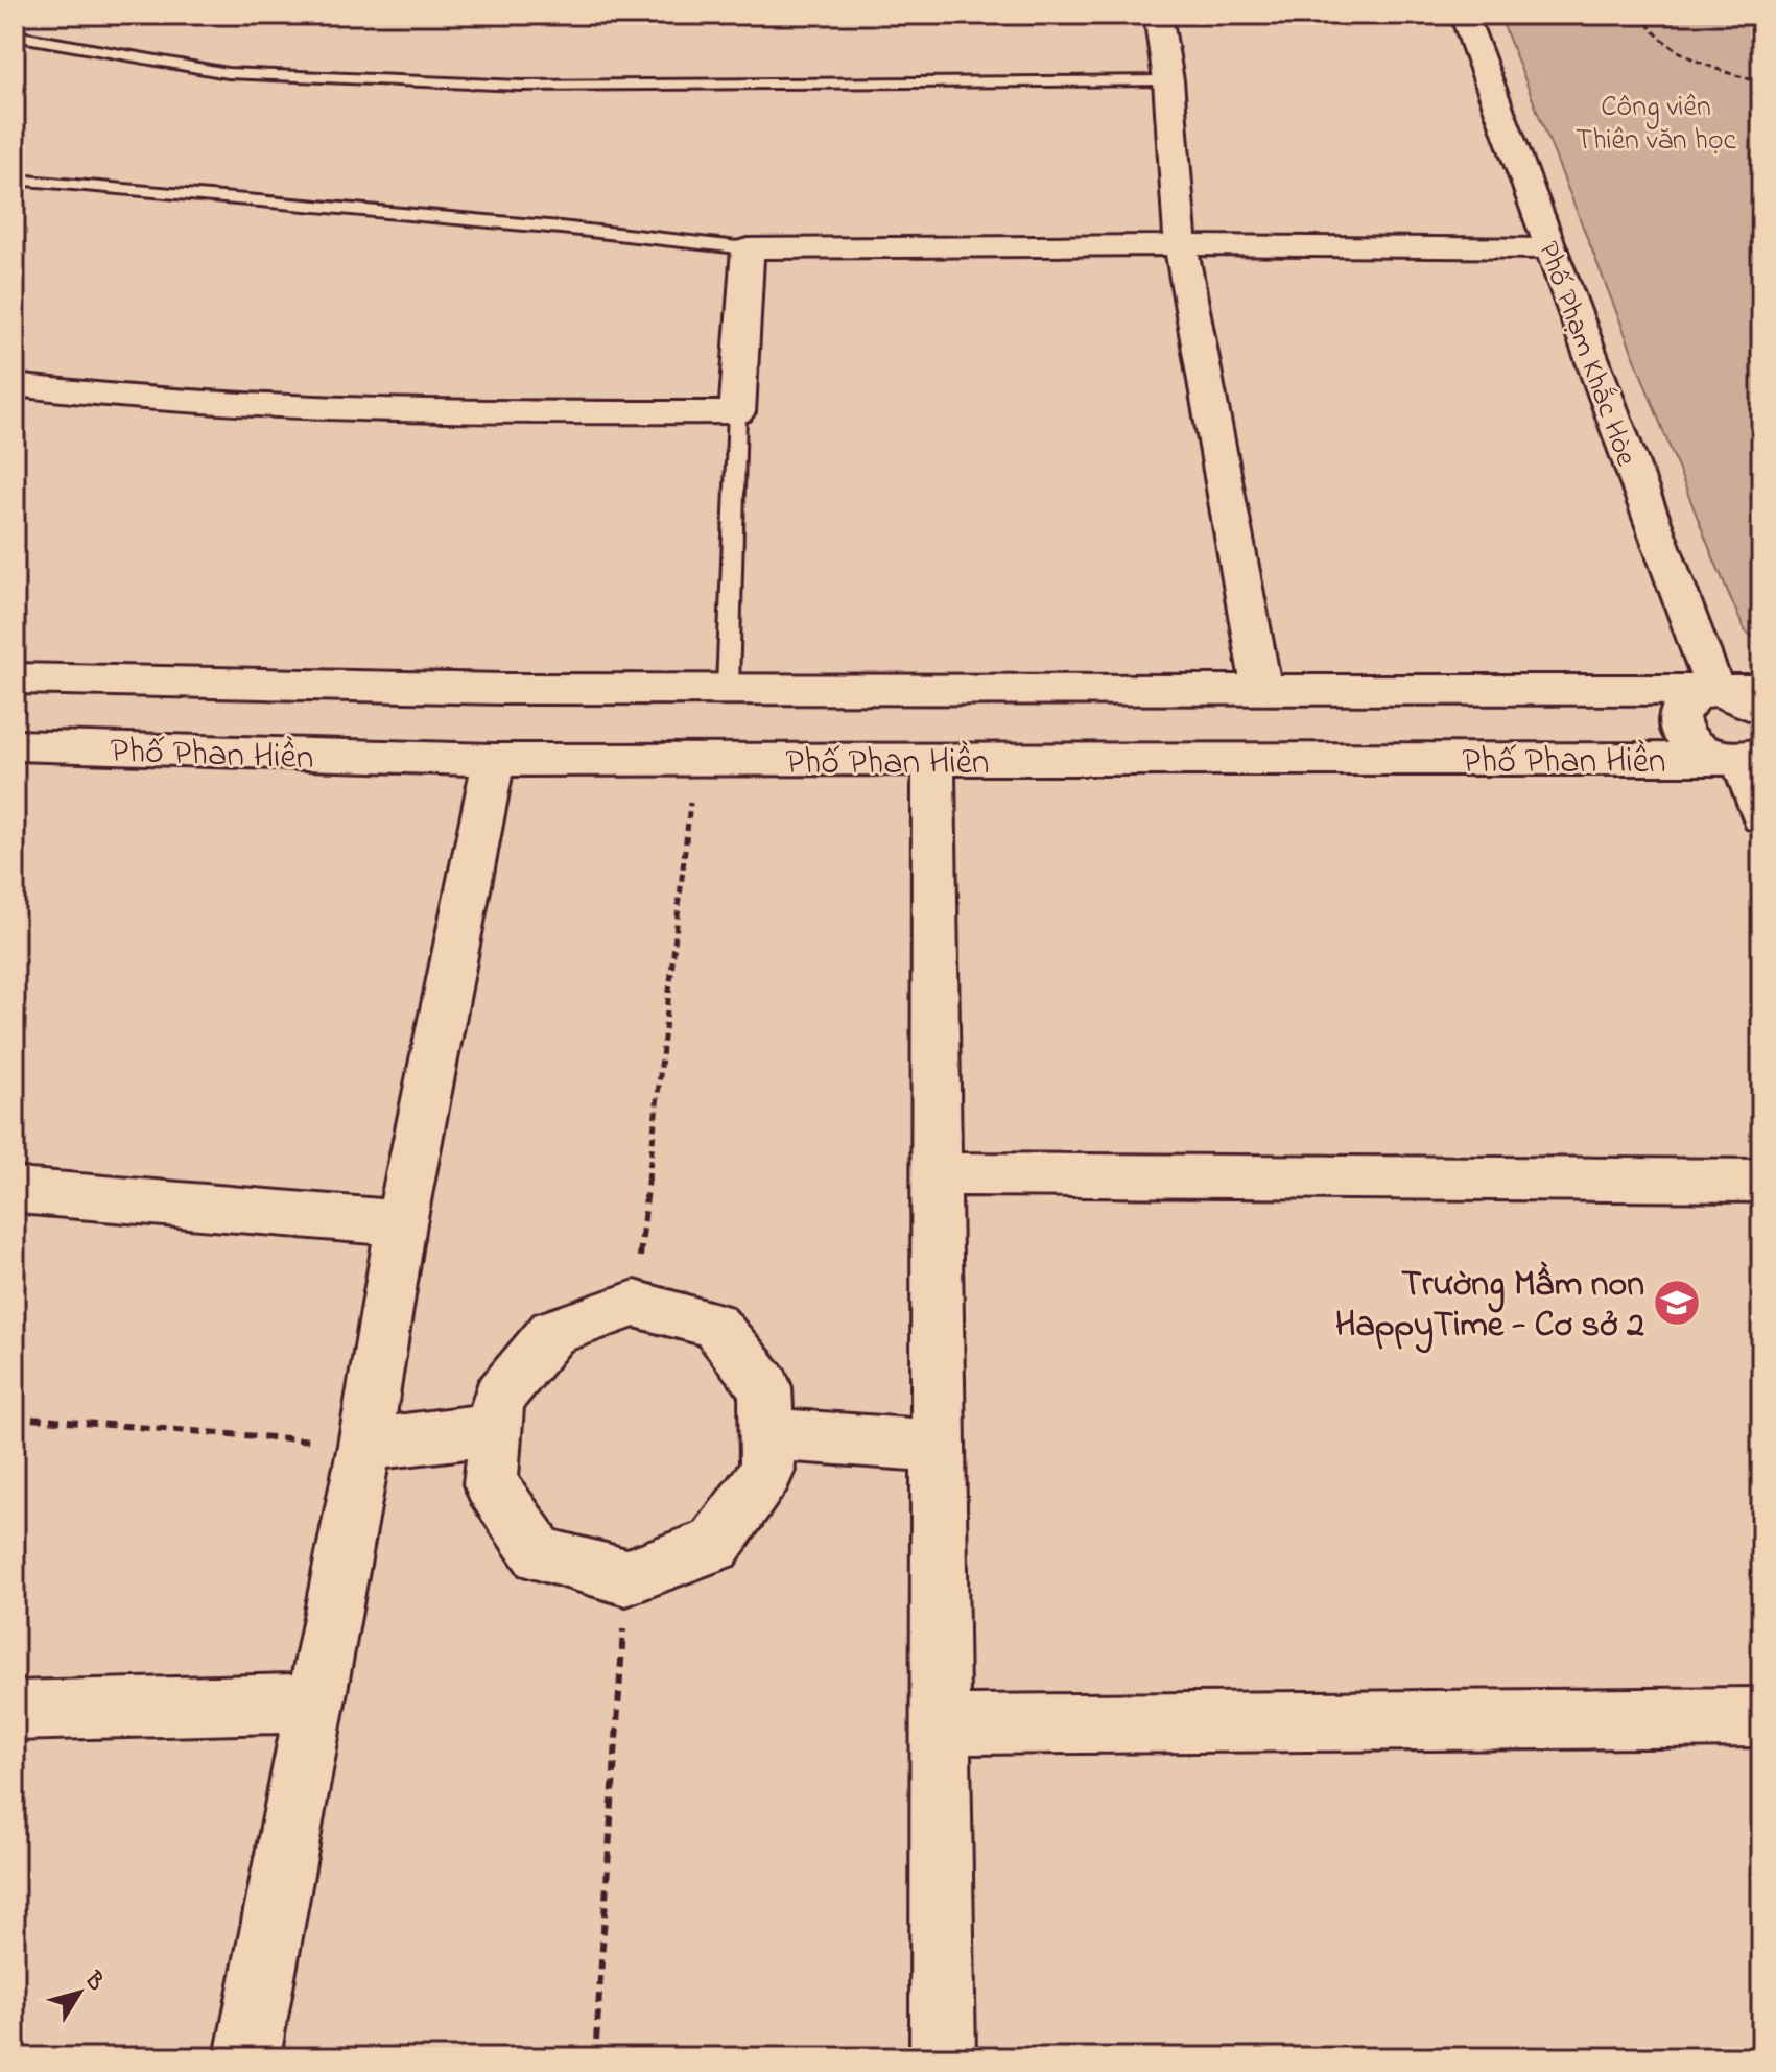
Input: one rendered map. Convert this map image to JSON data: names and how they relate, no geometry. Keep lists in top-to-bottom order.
{
  "streets": {
    "street": ["Phố Phạm Khắc Hòe", "Phố Phan Hiền"]
  },
  "crossings": [
    ["Phố Phạm Khắc Hòe", "Phố Phan Hiền"]
  ],
  "parks": ["Công viên Thiên văn học"],
  "places": {
    "school or university": ["Trường Mầm non HappyTime - Cơ sở 2"]
  },
  "north": "top right"
}
